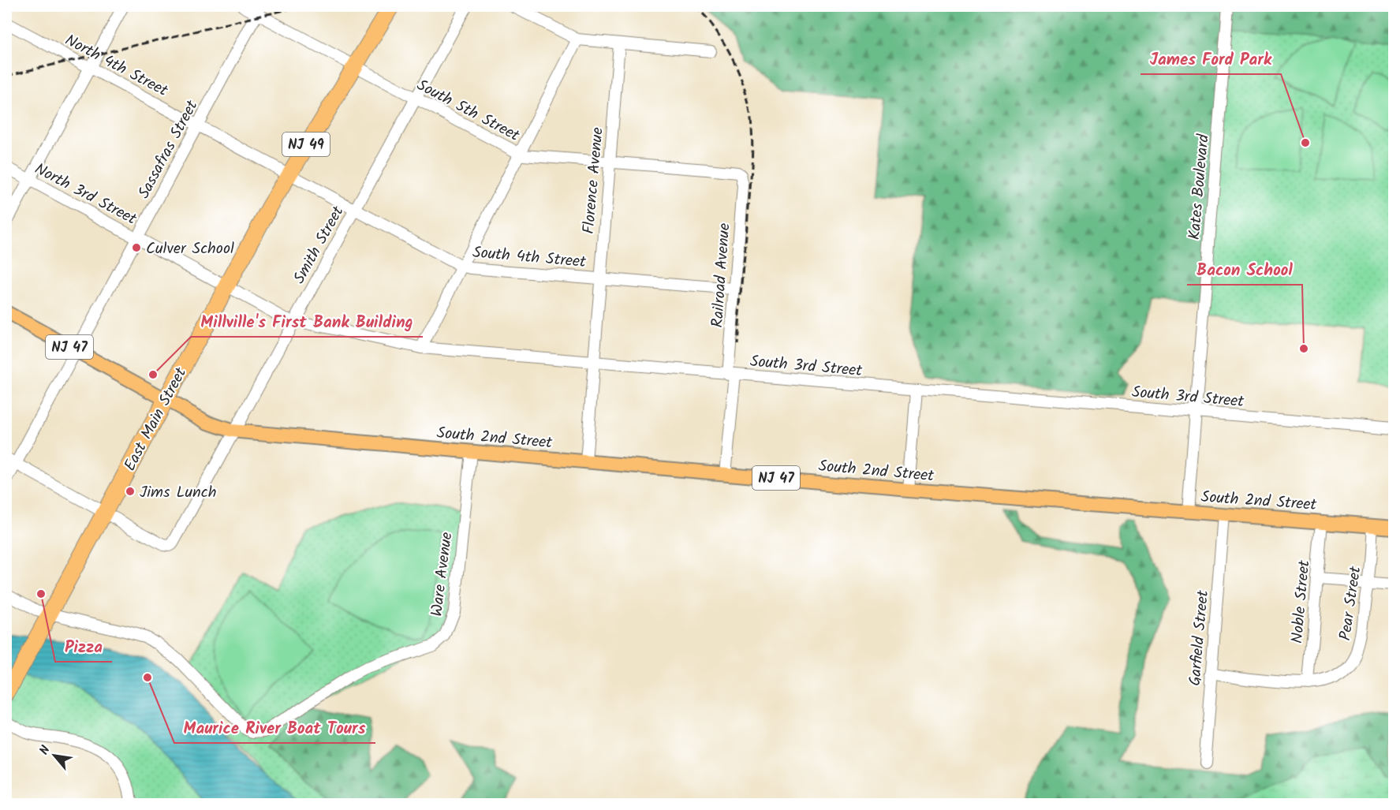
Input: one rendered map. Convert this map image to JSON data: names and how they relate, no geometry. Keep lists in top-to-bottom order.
{
  "streets": {
    "highway": ["NJ 49", "East Main Street"],
    "main road": ["NJ 47", "South 2nd Street"],
    "street": [
      "North 4th Street",
      "South 5th Street",
      "Sassafras Street",
      "Florence Avenue",
      "Kates Boulevard",
      "North 3rd Street",
      "Smith Street",
      "South 4th Street",
      "Railroad Avenue",
      "South 3rd Street",
      "Ware Avenue",
      "Noble Street",
      "Pear Street",
      "Garfield Street"
    ]
  },
  "crossings": [
    ["North 4th Street", "Sassafras Street"],
    ["North 4th Street", "South 4th Street"],
    ["North 4th Street", "East Main Street"],
    ["South 5th Street", "Sassafras Street"],
    ["South 5th Street", "Florence Avenue"],
    ["South 5th Street", "Smith Street"],
    ["South 5th Street", "Railroad Avenue"],
    ["South 5th Street", "East Main Street"],
    ["NJ 49", "East Main Street"],
    ["NJ 49", "Ware Avenue"],
    ["Sassafras Street", "North 3rd Street"],
    ["Sassafras Street", "NJ 47"],
    ["Florence Avenue", "South 4th Street"],
    ["Florence Avenue", "South 3rd Street"],
    ["Florence Avenue", "South 2nd Street"],
    ["Kates Boulevard", "South 3rd Street"],
    ["Kates Boulevard", "South 2nd Street"],
    ["North 3rd Street", "South 3rd Street"],
    ["North 3rd Street", "East Main Street"],
    ["Smith Street", "South 4th Street"],
    ["Smith Street", "South 3rd Street"],
    ["Smith Street", "East Main Street"],
    ["Smith Street", "South 2nd Street"],
    ["South 4th Street", "Railroad Avenue"],
    ["South 4th Street", "East Main Street"],
    ["Railroad Avenue", "South 3rd Street"],
    ["Railroad Avenue", "South 2nd Street"],
    ["NJ 47", "East Main Street"],
    ["NJ 47", "South 2nd Street"],
    ["South 3rd Street", "East Main Street"],
    ["East Main Street", "South 2nd Street"],
    ["East Main Street", "Ware Avenue"],
    ["South 2nd Street", "Ware Avenue"],
    ["South 2nd Street", "Noble Street"],
    ["South 2nd Street", "Pear Street"],
    ["South 2nd Street", "Garfield Street"],
    ["Noble Street", "Pear Street"],
    ["Pear Street", "Garfield Street"]
  ],
  "places": [
    "James Ford Park",
    "Culver School",
    "Bacon School",
    "Millville's First Bank Building",
    "Jims Lunch",
    "Pizza",
    "Maurice River Boat Tours"
  ],
  "north": "top left"
}
